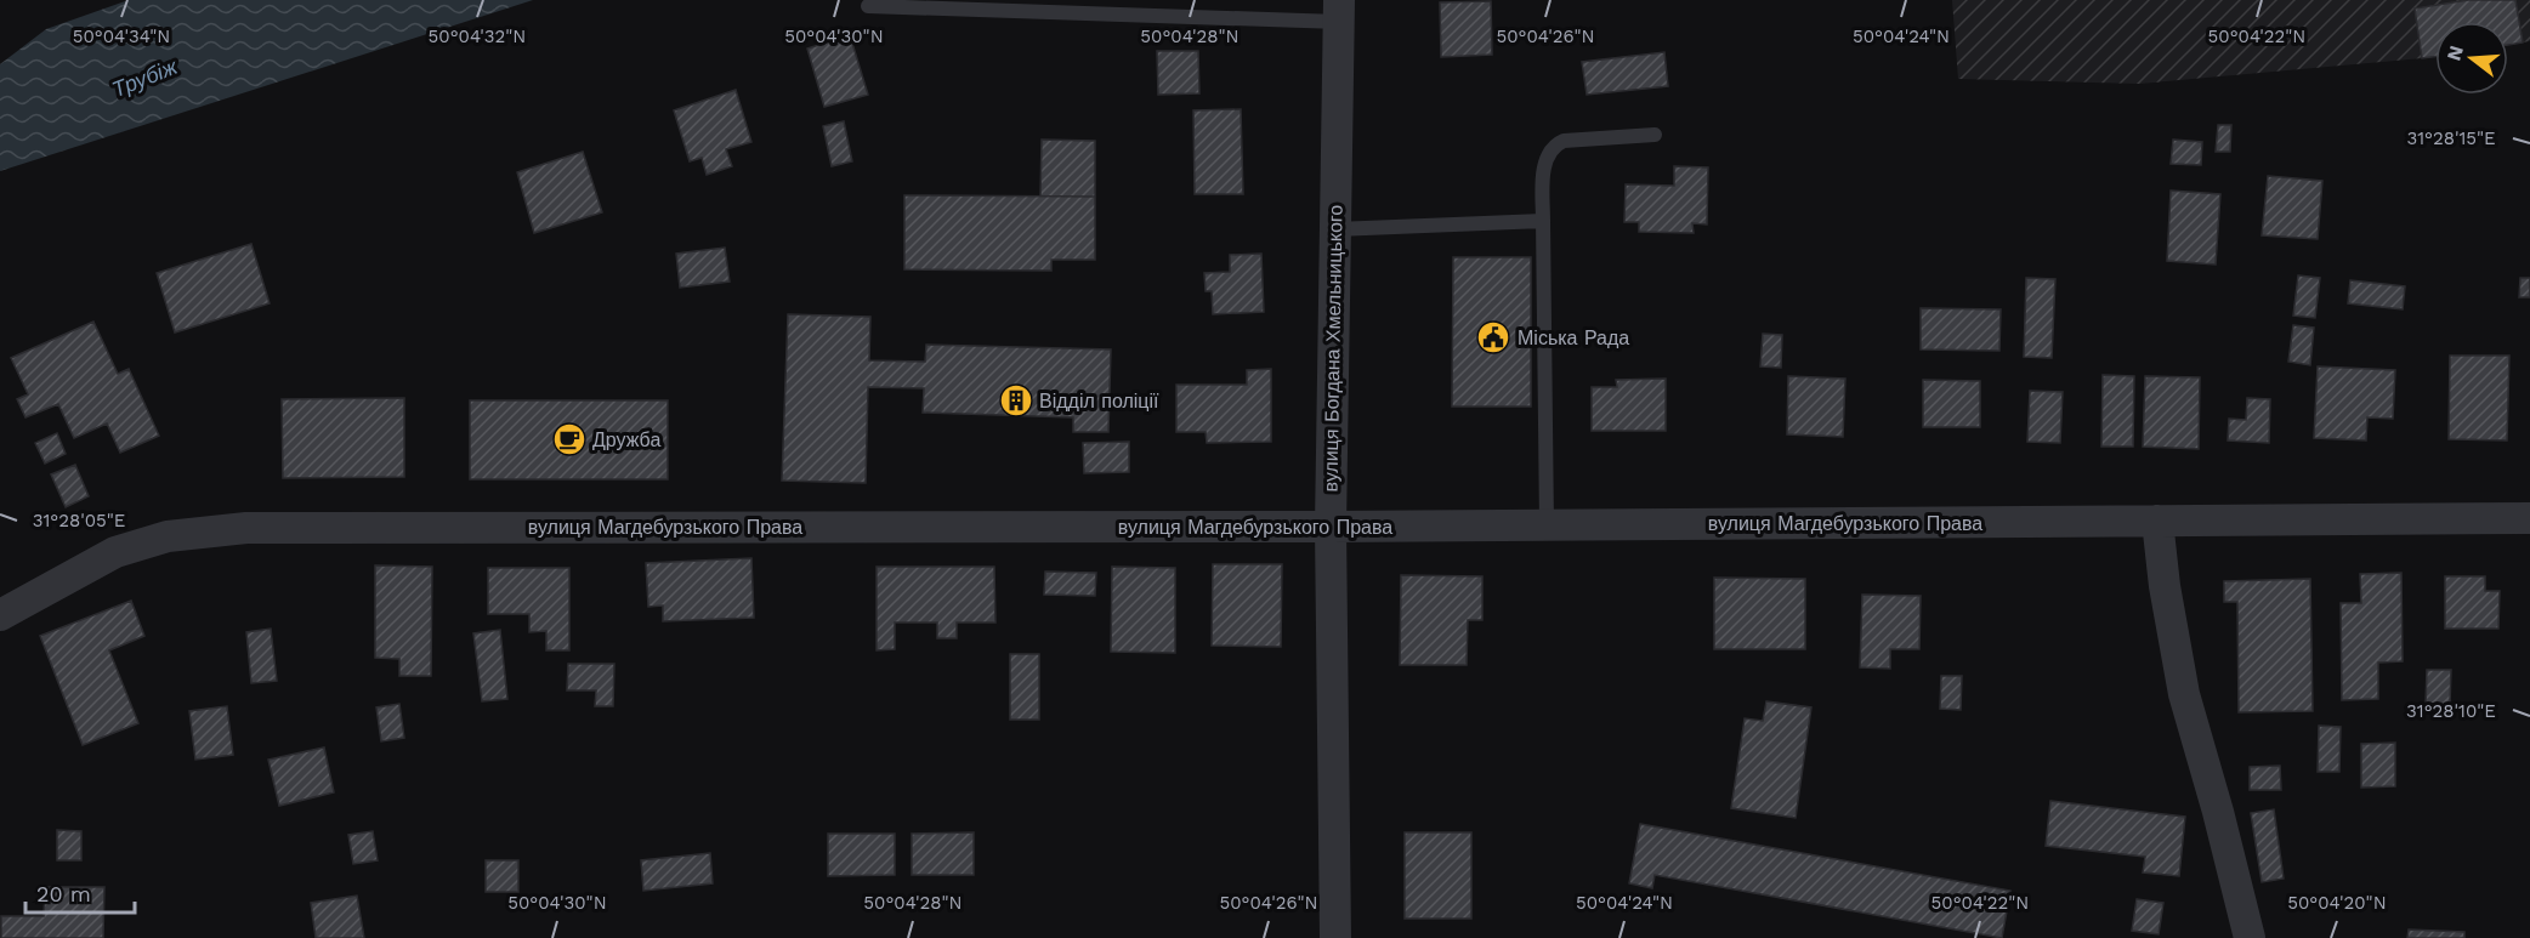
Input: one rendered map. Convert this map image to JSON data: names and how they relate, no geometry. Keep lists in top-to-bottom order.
{
  "streets": {
    "street": ["вулиця Богдана Хмельницького", "вулиця Магдебурзького Права"]
  },
  "crossings": [
    ["вулиця Богдана Хмельницького", "вулиця Магдебурзького Права"]
  ],
  "water": ["Трубіж"],
  "places": {
    "public building": ["Міська Рада"],
    "building": ["Відділ поліції"],
    "cafe": ["Дружба"]
  },
  "scale_bar": "20 m",
  "north": "left",
  "coordinates": [
    "50°04'34\"N",
    "50°04'32\"N",
    "50°04'30\"N",
    "50°04'28\"N",
    "50°04'26\"N",
    "50°04'24\"N",
    "50°04'22\"N",
    "31°28'15\"E",
    "31°28'05\"E",
    "31°28'10\"E",
    "50°04'20\"N"
  ]
}
